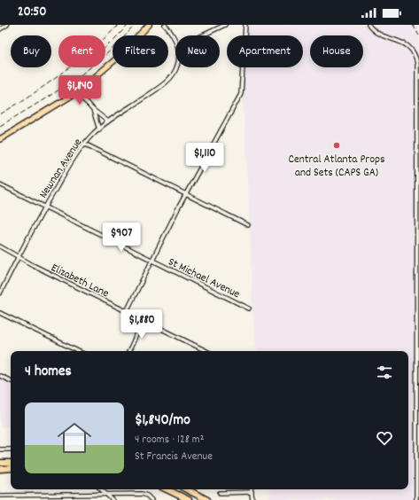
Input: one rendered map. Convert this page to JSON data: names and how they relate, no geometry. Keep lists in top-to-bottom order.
{
  "streets": {
    "street": ["Newnan Avenue", "St Michael Avenue", "Elizabeth Lane"]
  },
  "crossings": [
    ["Newnan Avenue", "St Michael Avenue"],
    ["Newnan Avenue", "Elizabeth Lane"]
  ],
  "places": ["Central Atlanta Props and Sets (CAPS GA)"],
  "page": {
    "status": "20:50",
    "chip": [
      "Buy",
      "Rent",
      "Filters",
      "New",
      "Apartment",
      "House"
    ],
    "price": [
      "$1,840",
      "$1,110",
      "$907",
      "$1,880"
    ],
    "heading": "4 homes",
    "list": [
      {
        "name": "$1,840/mo",
        "note": "4 rooms · 128 m² · St Francis Avenue"
      }
    ]
  }
}
